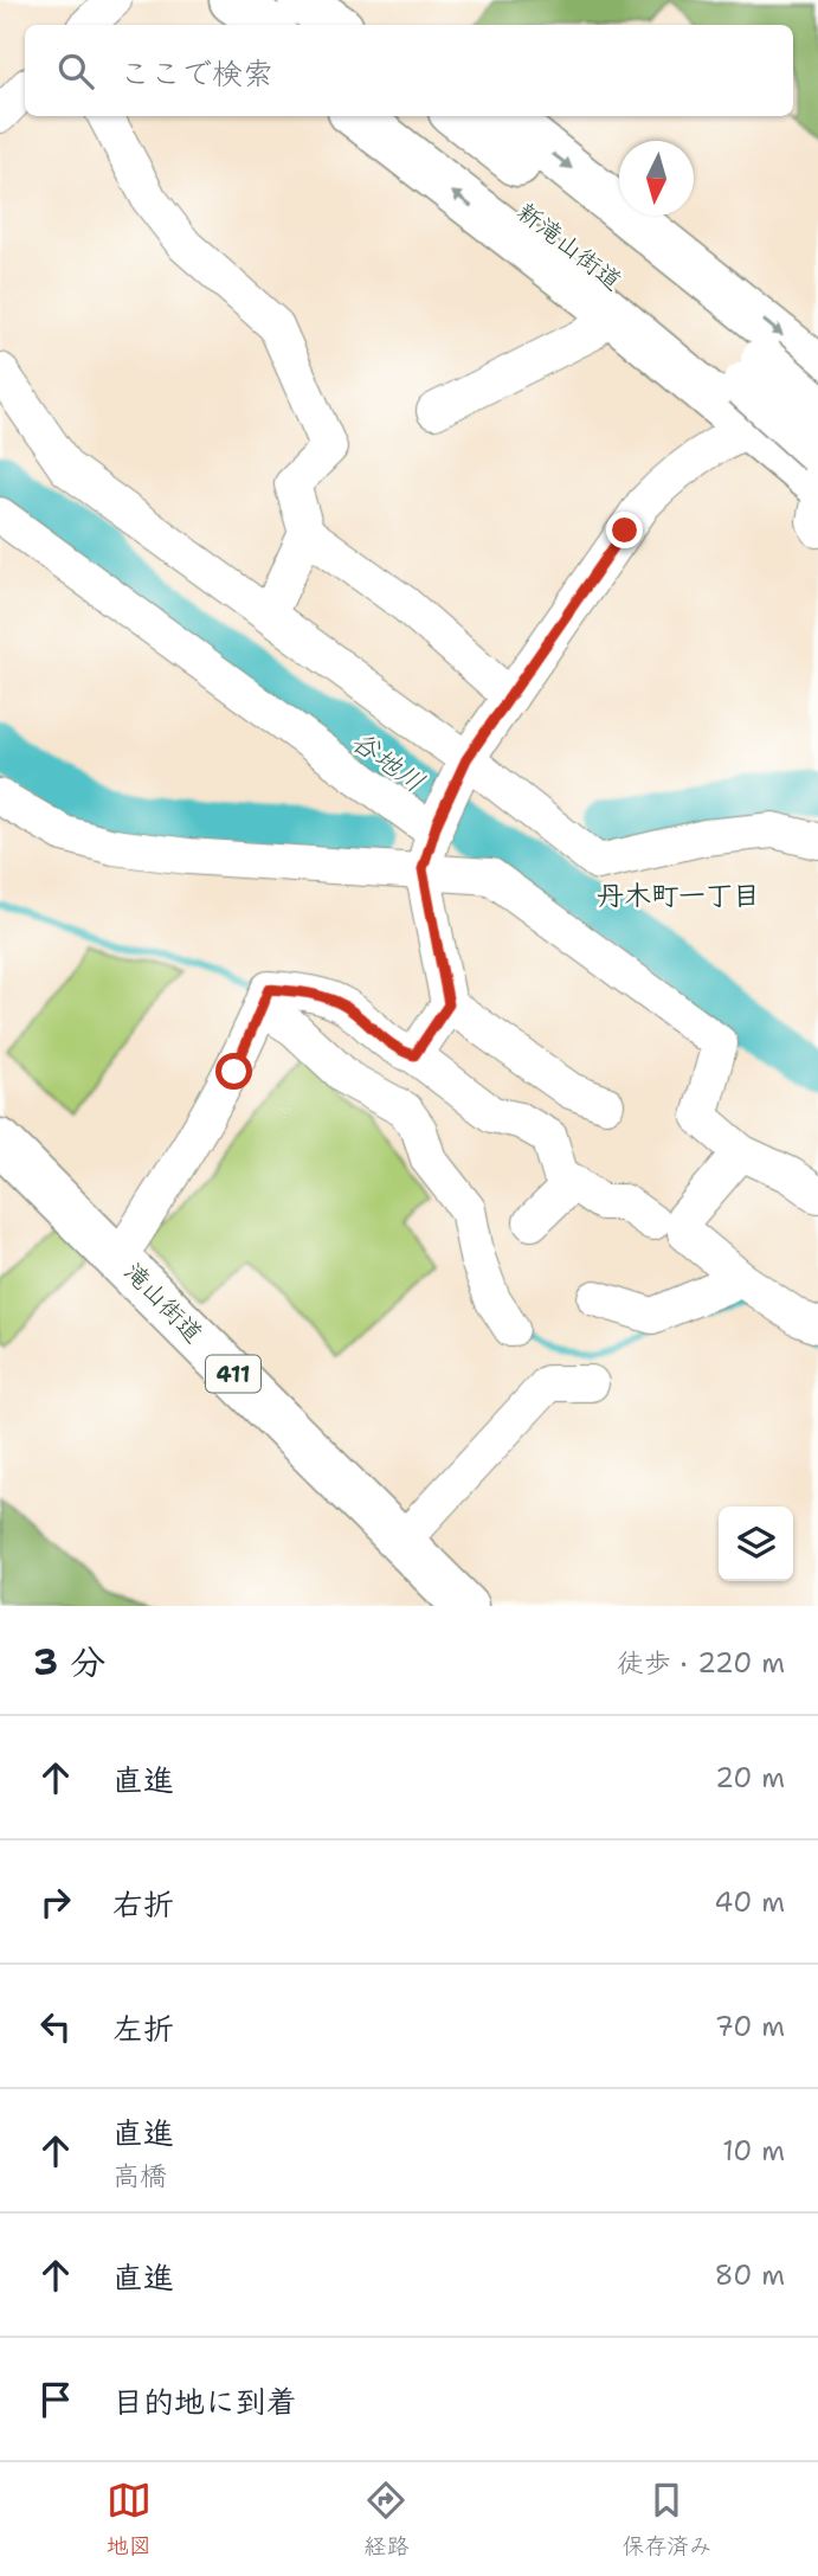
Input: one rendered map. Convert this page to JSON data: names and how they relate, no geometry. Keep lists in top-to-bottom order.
{
  "streets": {
    "main road": ["新滝山街道", "滝山街道", "411"]
  },
  "districts": ["丹木町一丁目"],
  "water": ["谷地川"],
  "north": "bottom",
  "page": {
    "search": "ここで検索",
    "heading": ["3 分", "徒歩 · 220 m"],
    "list": [
      ["直進", "20 m"],
      ["右折", "40 m"],
      ["左折", "70 m"],
      ["直進", "高橋", "10 m"],
      ["直進", "80 m"],
      "目的地に到着"
    ],
    "nav": ["地図", "経路", "保存済み"]
  }
}
